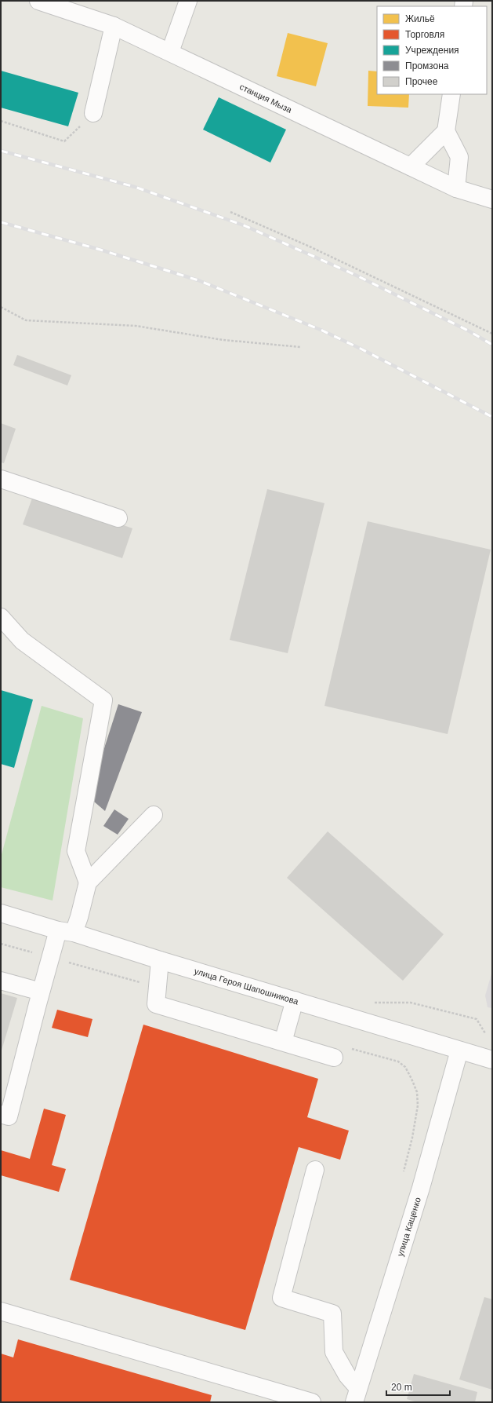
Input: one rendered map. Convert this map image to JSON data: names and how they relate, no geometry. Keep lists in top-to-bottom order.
{
  "streets": {
    "street": ["станция Мыза", "улица Героя Шапошникова", "улица Кащенко"]
  },
  "crossings": [
    ["улица Героя Шапошникова", "улица Кащенко"]
  ],
  "legend": [
    "Жильё",
    "Торговля",
    "Учреждения",
    "Промзона",
    "Прочее"
  ],
  "scale_bar": "20 m"
}
